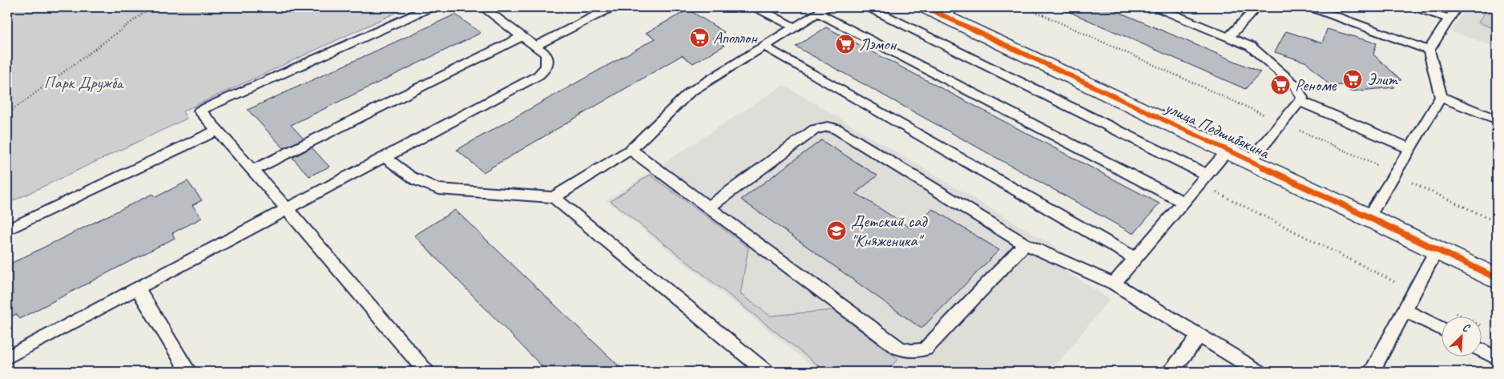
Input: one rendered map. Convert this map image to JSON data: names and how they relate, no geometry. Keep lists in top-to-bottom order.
{
  "streets": {
    "street": ["улица Подшибякина"]
  },
  "parks": ["Парк Дружба"],
  "places": {
    "supermarket": [
      "Аполлон",
      "Лэмон",
      "Элит",
      "Реноме"
    ],
    "school or university": ["Детский сад \"Княженика\""]
  },
  "north": "top right"
}
